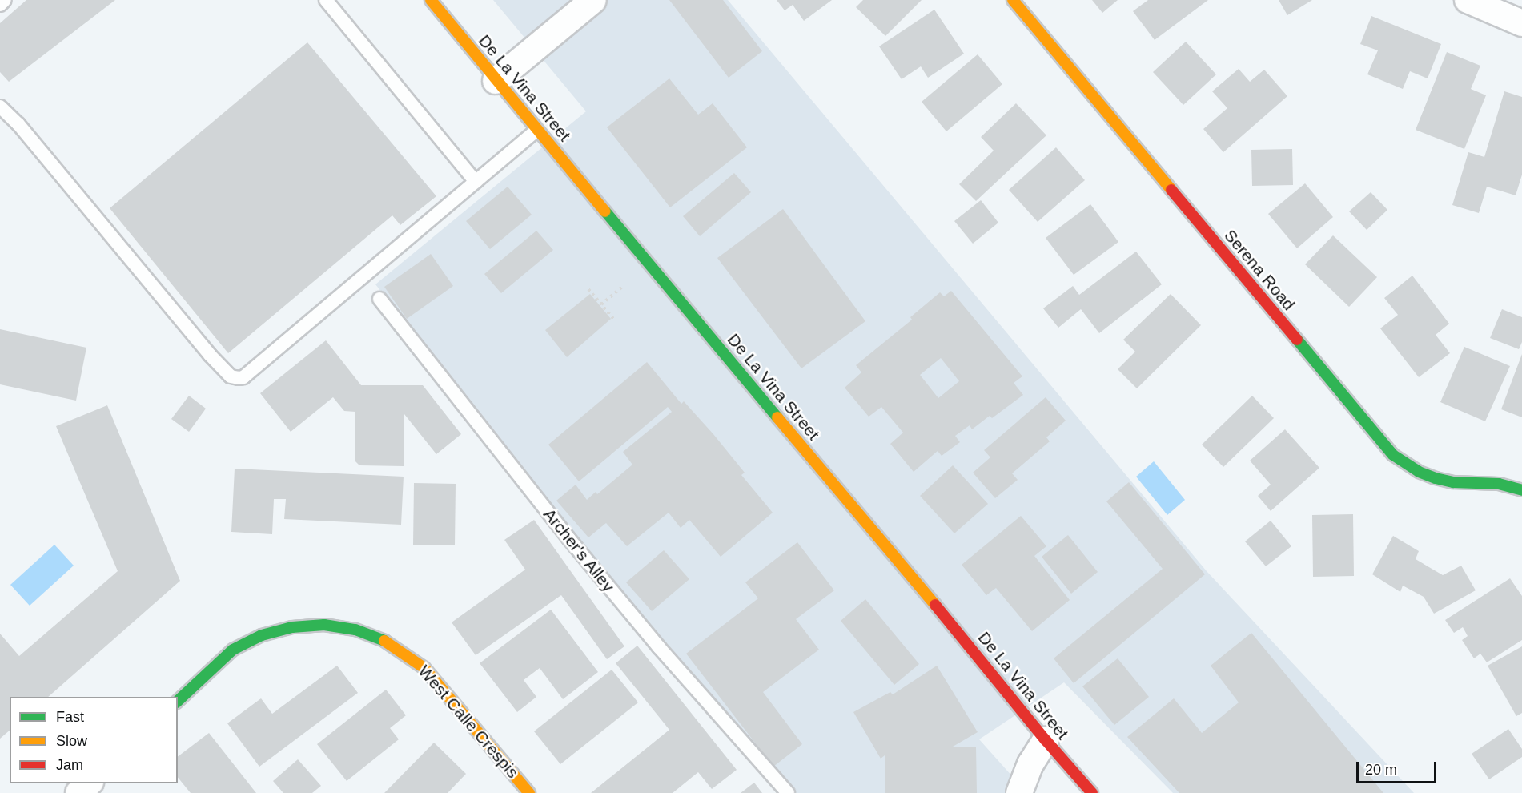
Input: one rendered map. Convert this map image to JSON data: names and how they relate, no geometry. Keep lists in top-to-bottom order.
{
  "streets": {
    "street": ["De La Vina Street", "Serena Road", "West Calle Crespis"],
    "lane": ["Archer's Alley"]
  },
  "legend": ["Fast", "Slow", "Jam"],
  "scale_bar": "20 m"
}
